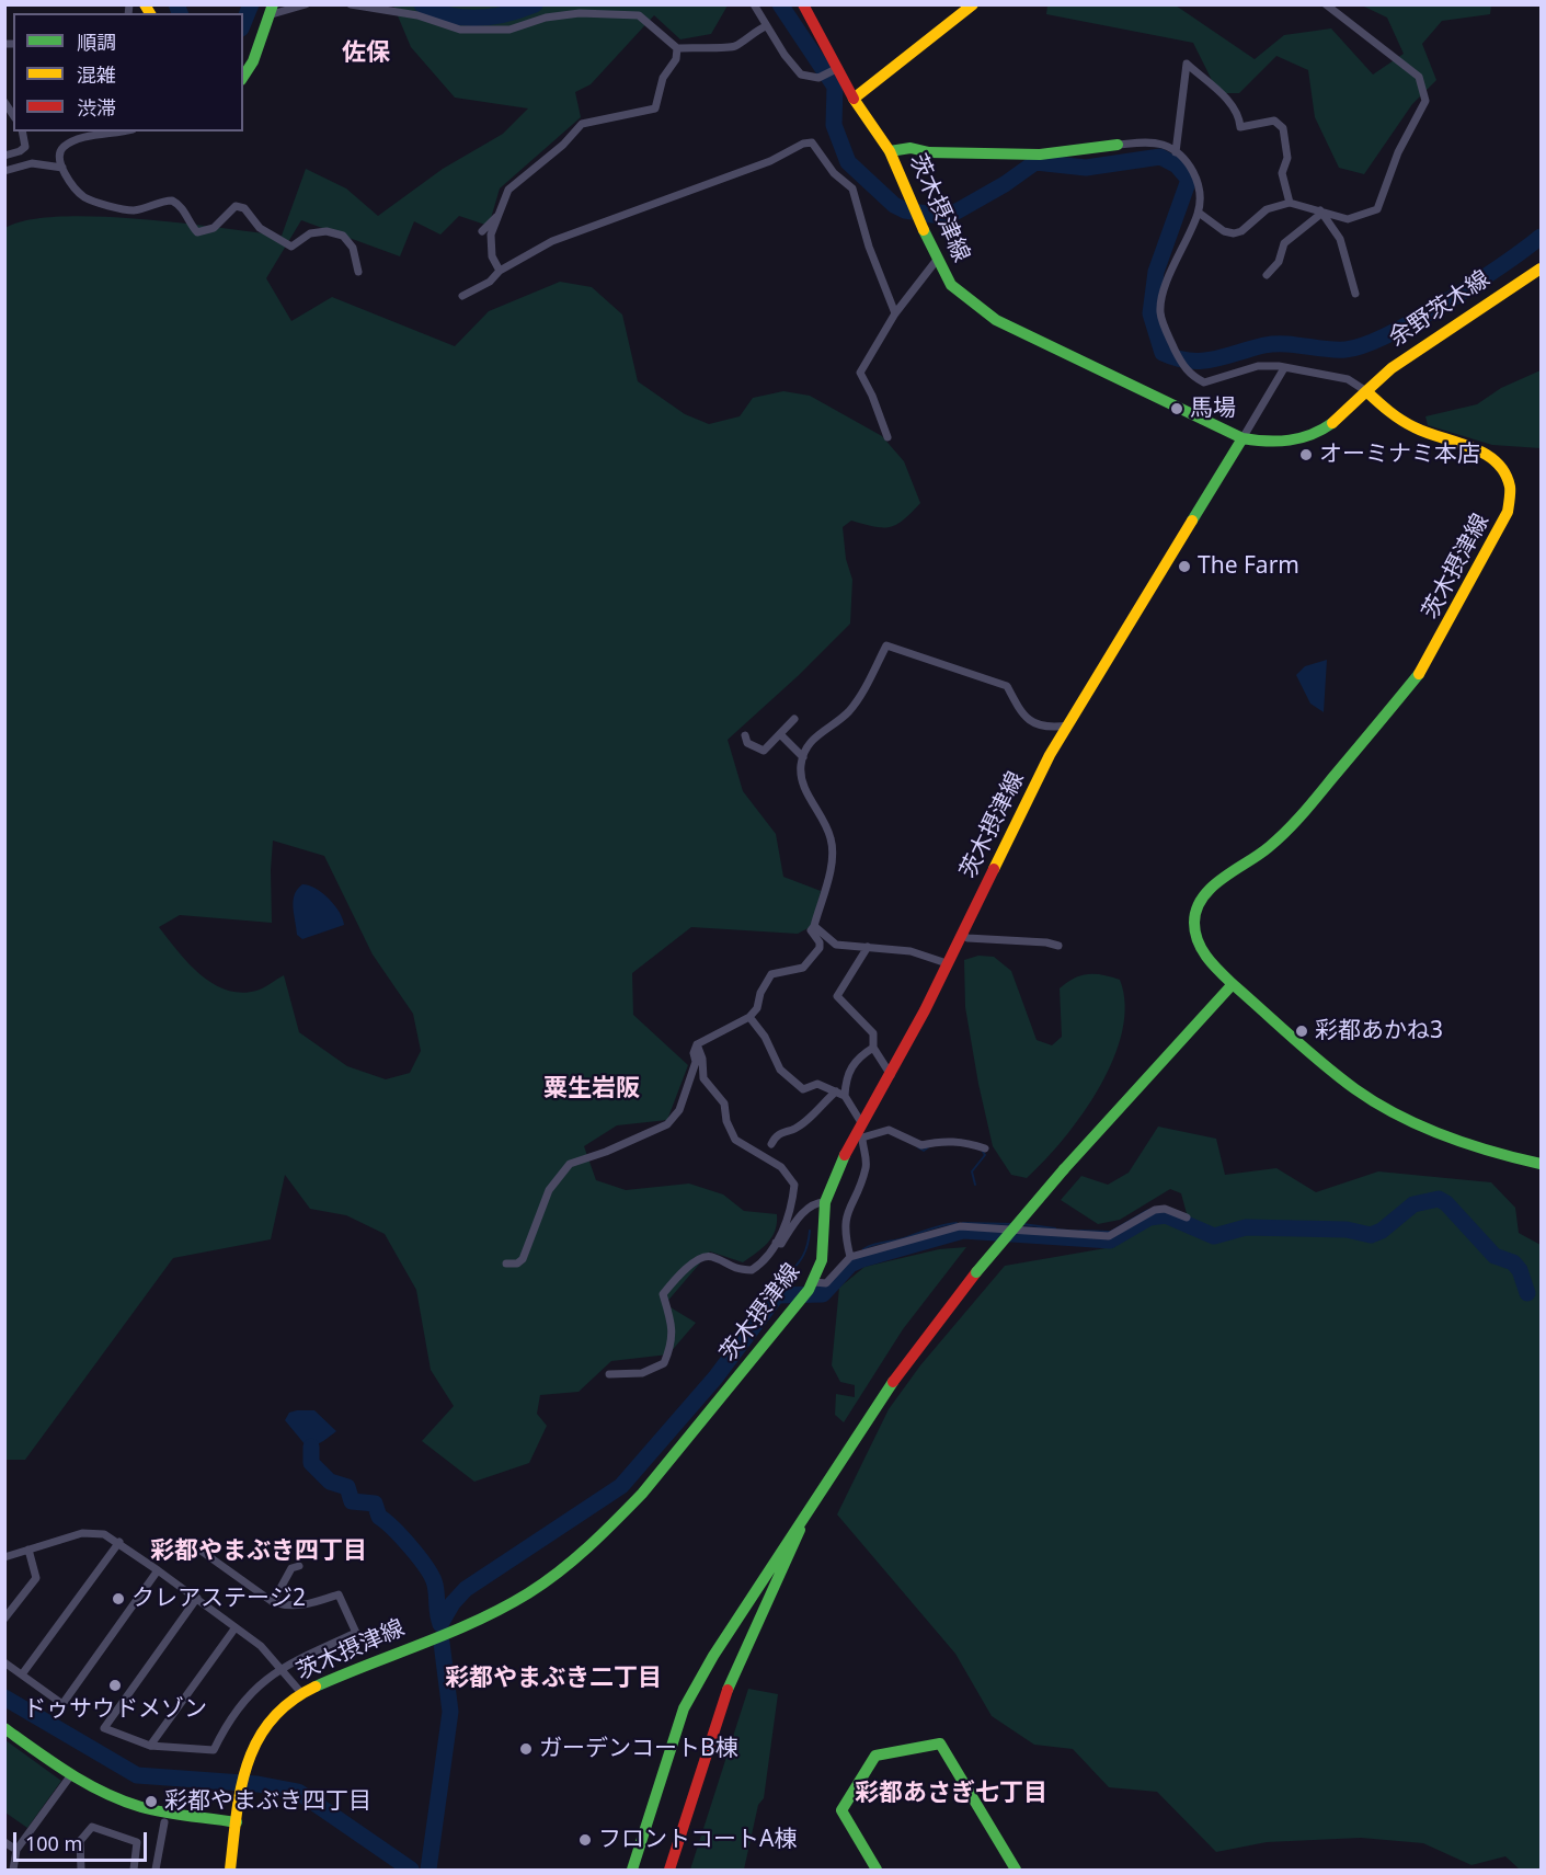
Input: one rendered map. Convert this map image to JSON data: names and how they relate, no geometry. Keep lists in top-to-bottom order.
{
  "streets": {
    "main road": ["茨木摂津線", "余野茨木線"]
  },
  "crossings": [
    ["茨木摂津線", "余野茨木線"]
  ],
  "districts": [
    "佐保",
    "粟生岩阪",
    "彩都やまぶき四丁目",
    "彩都やまぶき二丁目",
    "彩都あさぎ七丁目"
  ],
  "places": [
    "馬場",
    "オーミナミ本店",
    "The Farm",
    "彩都あかね3",
    "クレアステージ2",
    "ドゥサウドメゾン",
    "ガーデンコートB棟",
    "彩都やまぶき四丁目",
    "フロントコートA棟"
  ],
  "legend": ["順調", "混雑", "渋滞"],
  "scale_bar": "100 m"
}
